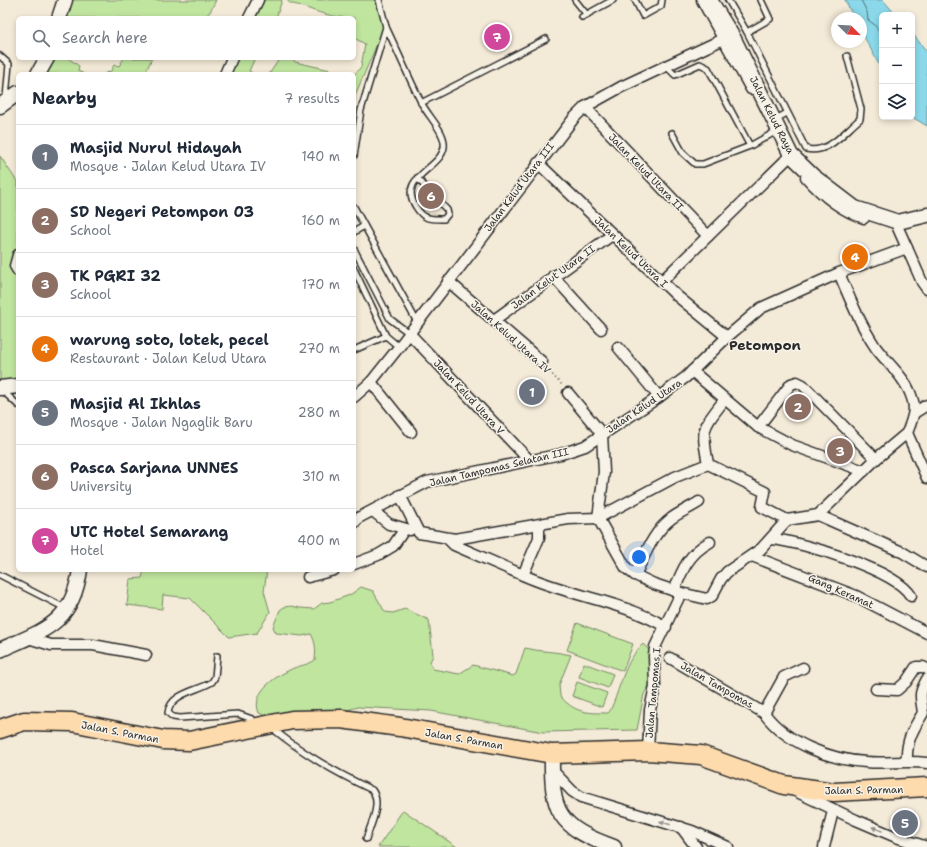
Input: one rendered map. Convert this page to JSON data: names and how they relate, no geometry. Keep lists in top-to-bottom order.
{
  "streets": {
    "highway": ["Jalan S. Parman"],
    "main road": ["Jalan Kelud Raya"],
    "street": [
      "Jalan Kelud Utara II",
      "Jalan Kelud Utara III",
      "Jalan Kelud Utara I",
      "Jalan Kelut Utara II",
      "Jalan Kelud Utara IV",
      "Jalan Kelud Utara V",
      "Jalan Kelud Utara",
      "Jalan Tampomas Selatan III",
      "Gang Keramat",
      "Jalan Tampomas",
      "Jalan Tampomas I"
    ]
  },
  "crossings": [
    ["Jalan Kelud Raya", "Jalan Kelud Utara III"],
    ["Jalan Kelud Utara II", "Jalan Kelud Utara III"],
    ["Jalan Kelud Utara III", "Jalan Kelud Utara I"],
    ["Jalan Kelud Utara III", "Jalan Kelud Utara IV"],
    ["Jalan Kelud Utara III", "Jalan Kelud Utara V"],
    ["Jalan Kelud Utara I", "Jalan Kelut Utara II"],
    ["Jalan Kelud Utara I", "Jalan Kelud Utara"],
    ["Jalan Kelut Utara II", "Jalan Kelud Utara IV"],
    ["Jalan Kelud Utara V", "Jalan Tampomas Selatan III"],
    ["Jalan Kelud Utara", "Jalan Tampomas Selatan III"],
    ["Jalan Tampomas I", "Jalan S. Parman"]
  ],
  "districts": ["Petompon"],
  "north": "bottom right",
  "page": {
    "map_buttons": ["+", "−"],
    "search": "Search here",
    "pins": [
      "7",
      "6",
      "4",
      "1",
      "2",
      "3",
      "5"
    ],
    "heading": ["Nearby", "7 results"],
    "list": [
      {
        "mark": "1",
        "name": "Masjid Nurul Hidayah",
        "note": "Mosque · Jalan Kelud Utara IV",
        "value": "140 m"
      },
      {
        "mark": "2",
        "name": "SD Negeri Petompon 03",
        "note": "School",
        "value": "160 m"
      },
      {
        "mark": "3",
        "name": "TK PGRI 32",
        "note": "School",
        "value": "170 m"
      },
      {
        "mark": "4",
        "name": "warung soto, lotek, pecel",
        "note": "Restaurant · Jalan Kelud Utara",
        "value": "270 m"
      },
      {
        "mark": "5",
        "name": "Masjid Al Ikhlas",
        "note": "Mosque · Jalan Ngaglik Baru",
        "value": "280 m"
      },
      {
        "mark": "6",
        "name": "Pasca Sarjana UNNES",
        "note": "University",
        "value": "310 m"
      },
      {
        "mark": "7",
        "name": "UTC Hotel Semarang",
        "note": "Hotel",
        "value": "400 m"
      }
    ]
  }
}
